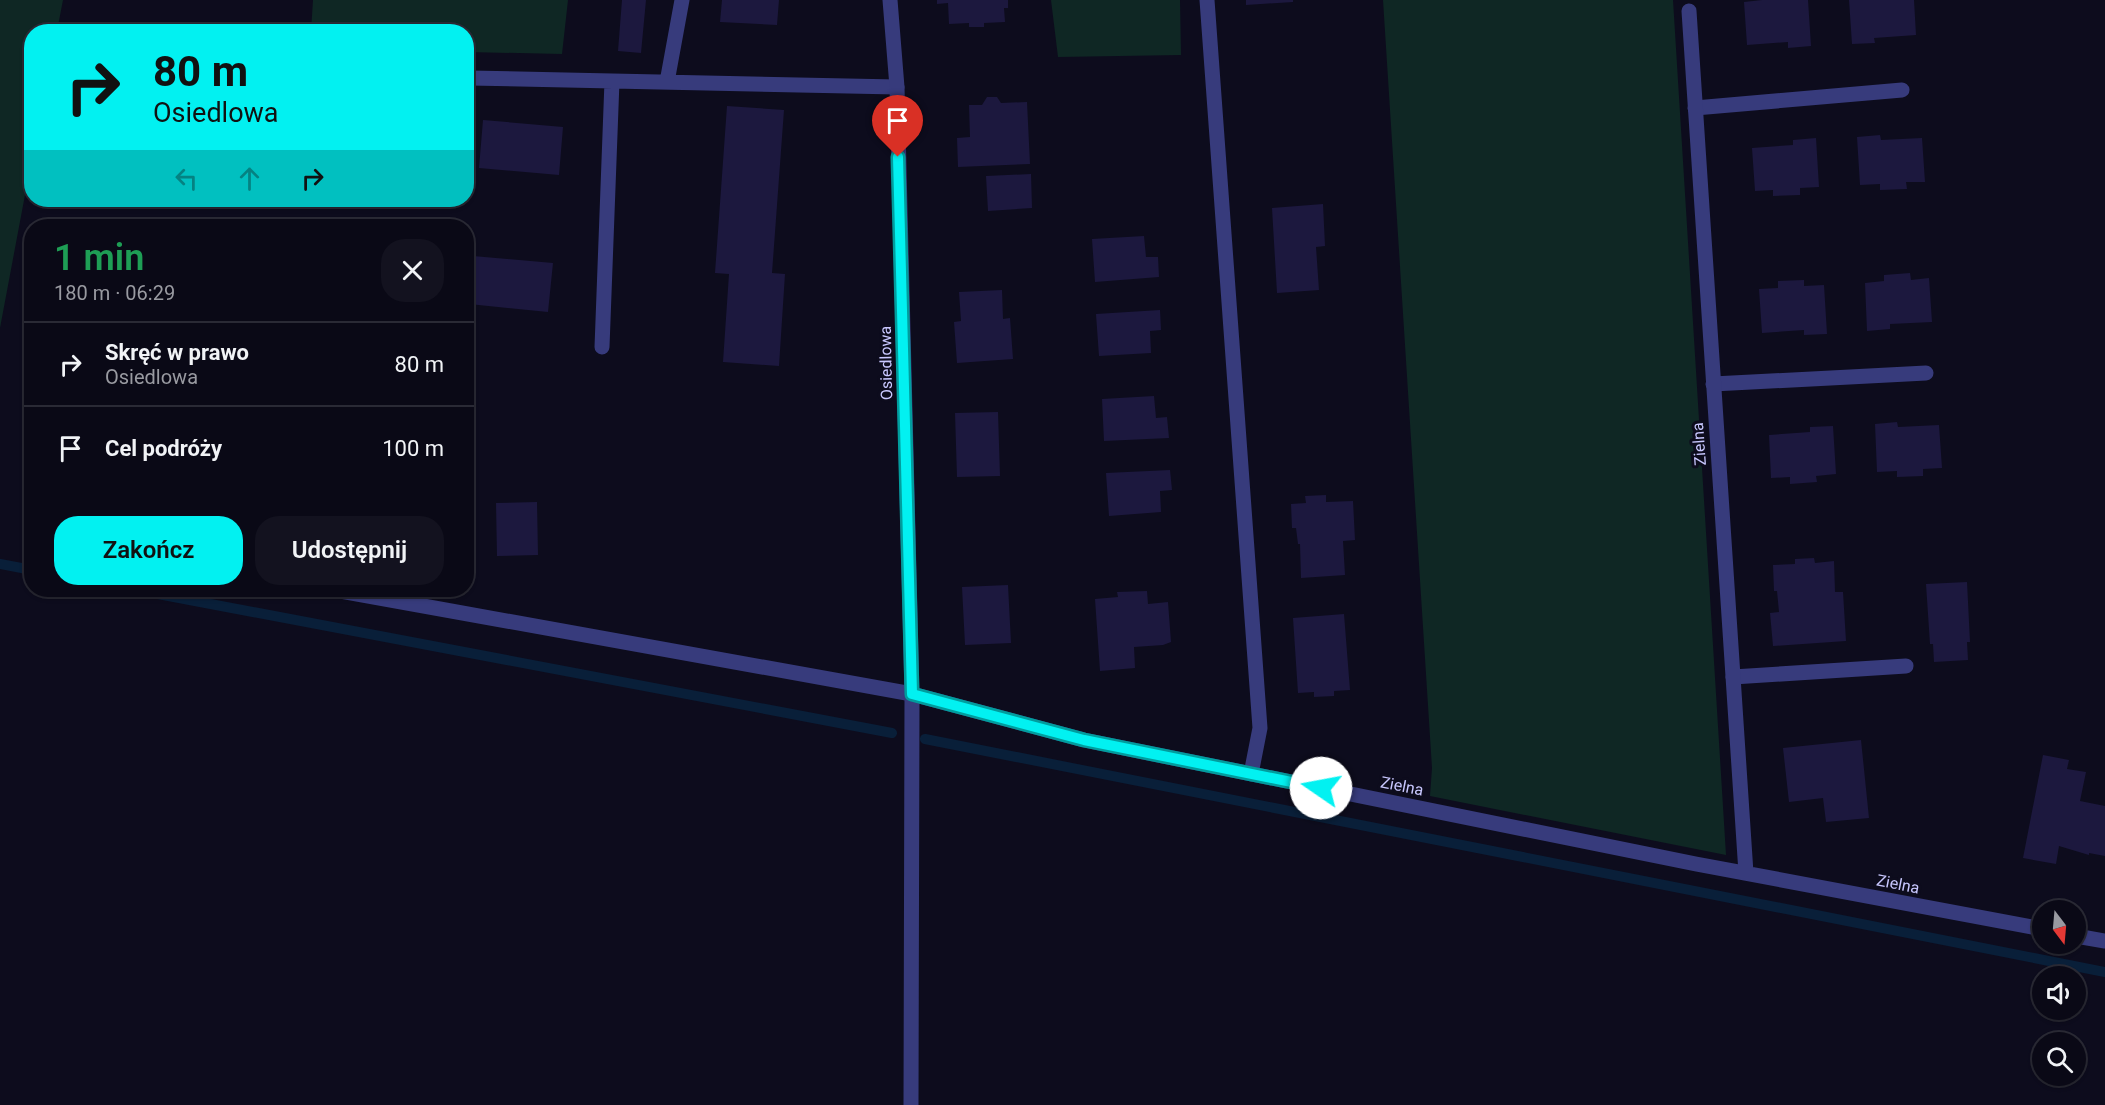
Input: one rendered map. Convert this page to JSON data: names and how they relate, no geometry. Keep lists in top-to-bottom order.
{
  "streets": {
    "street": ["Osiedlowa", "Zielna"]
  },
  "crossings": [
    ["Osiedlowa", "Zielna"]
  ],
  "north": "bottom",
  "page": {
    "turn": ["80 m", "Osiedlowa"],
    "heading": ["1 min", "180 m · 06:29"],
    "list": [
      {
        "name": "Skręć w prawo",
        "note": "Osiedlowa",
        "value": "80 m"
      },
      {
        "name": "Cel podróży",
        "value": "100 m"
      }
    ],
    "buttons": ["Zakończ", "Udostępnij"]
  }
}
